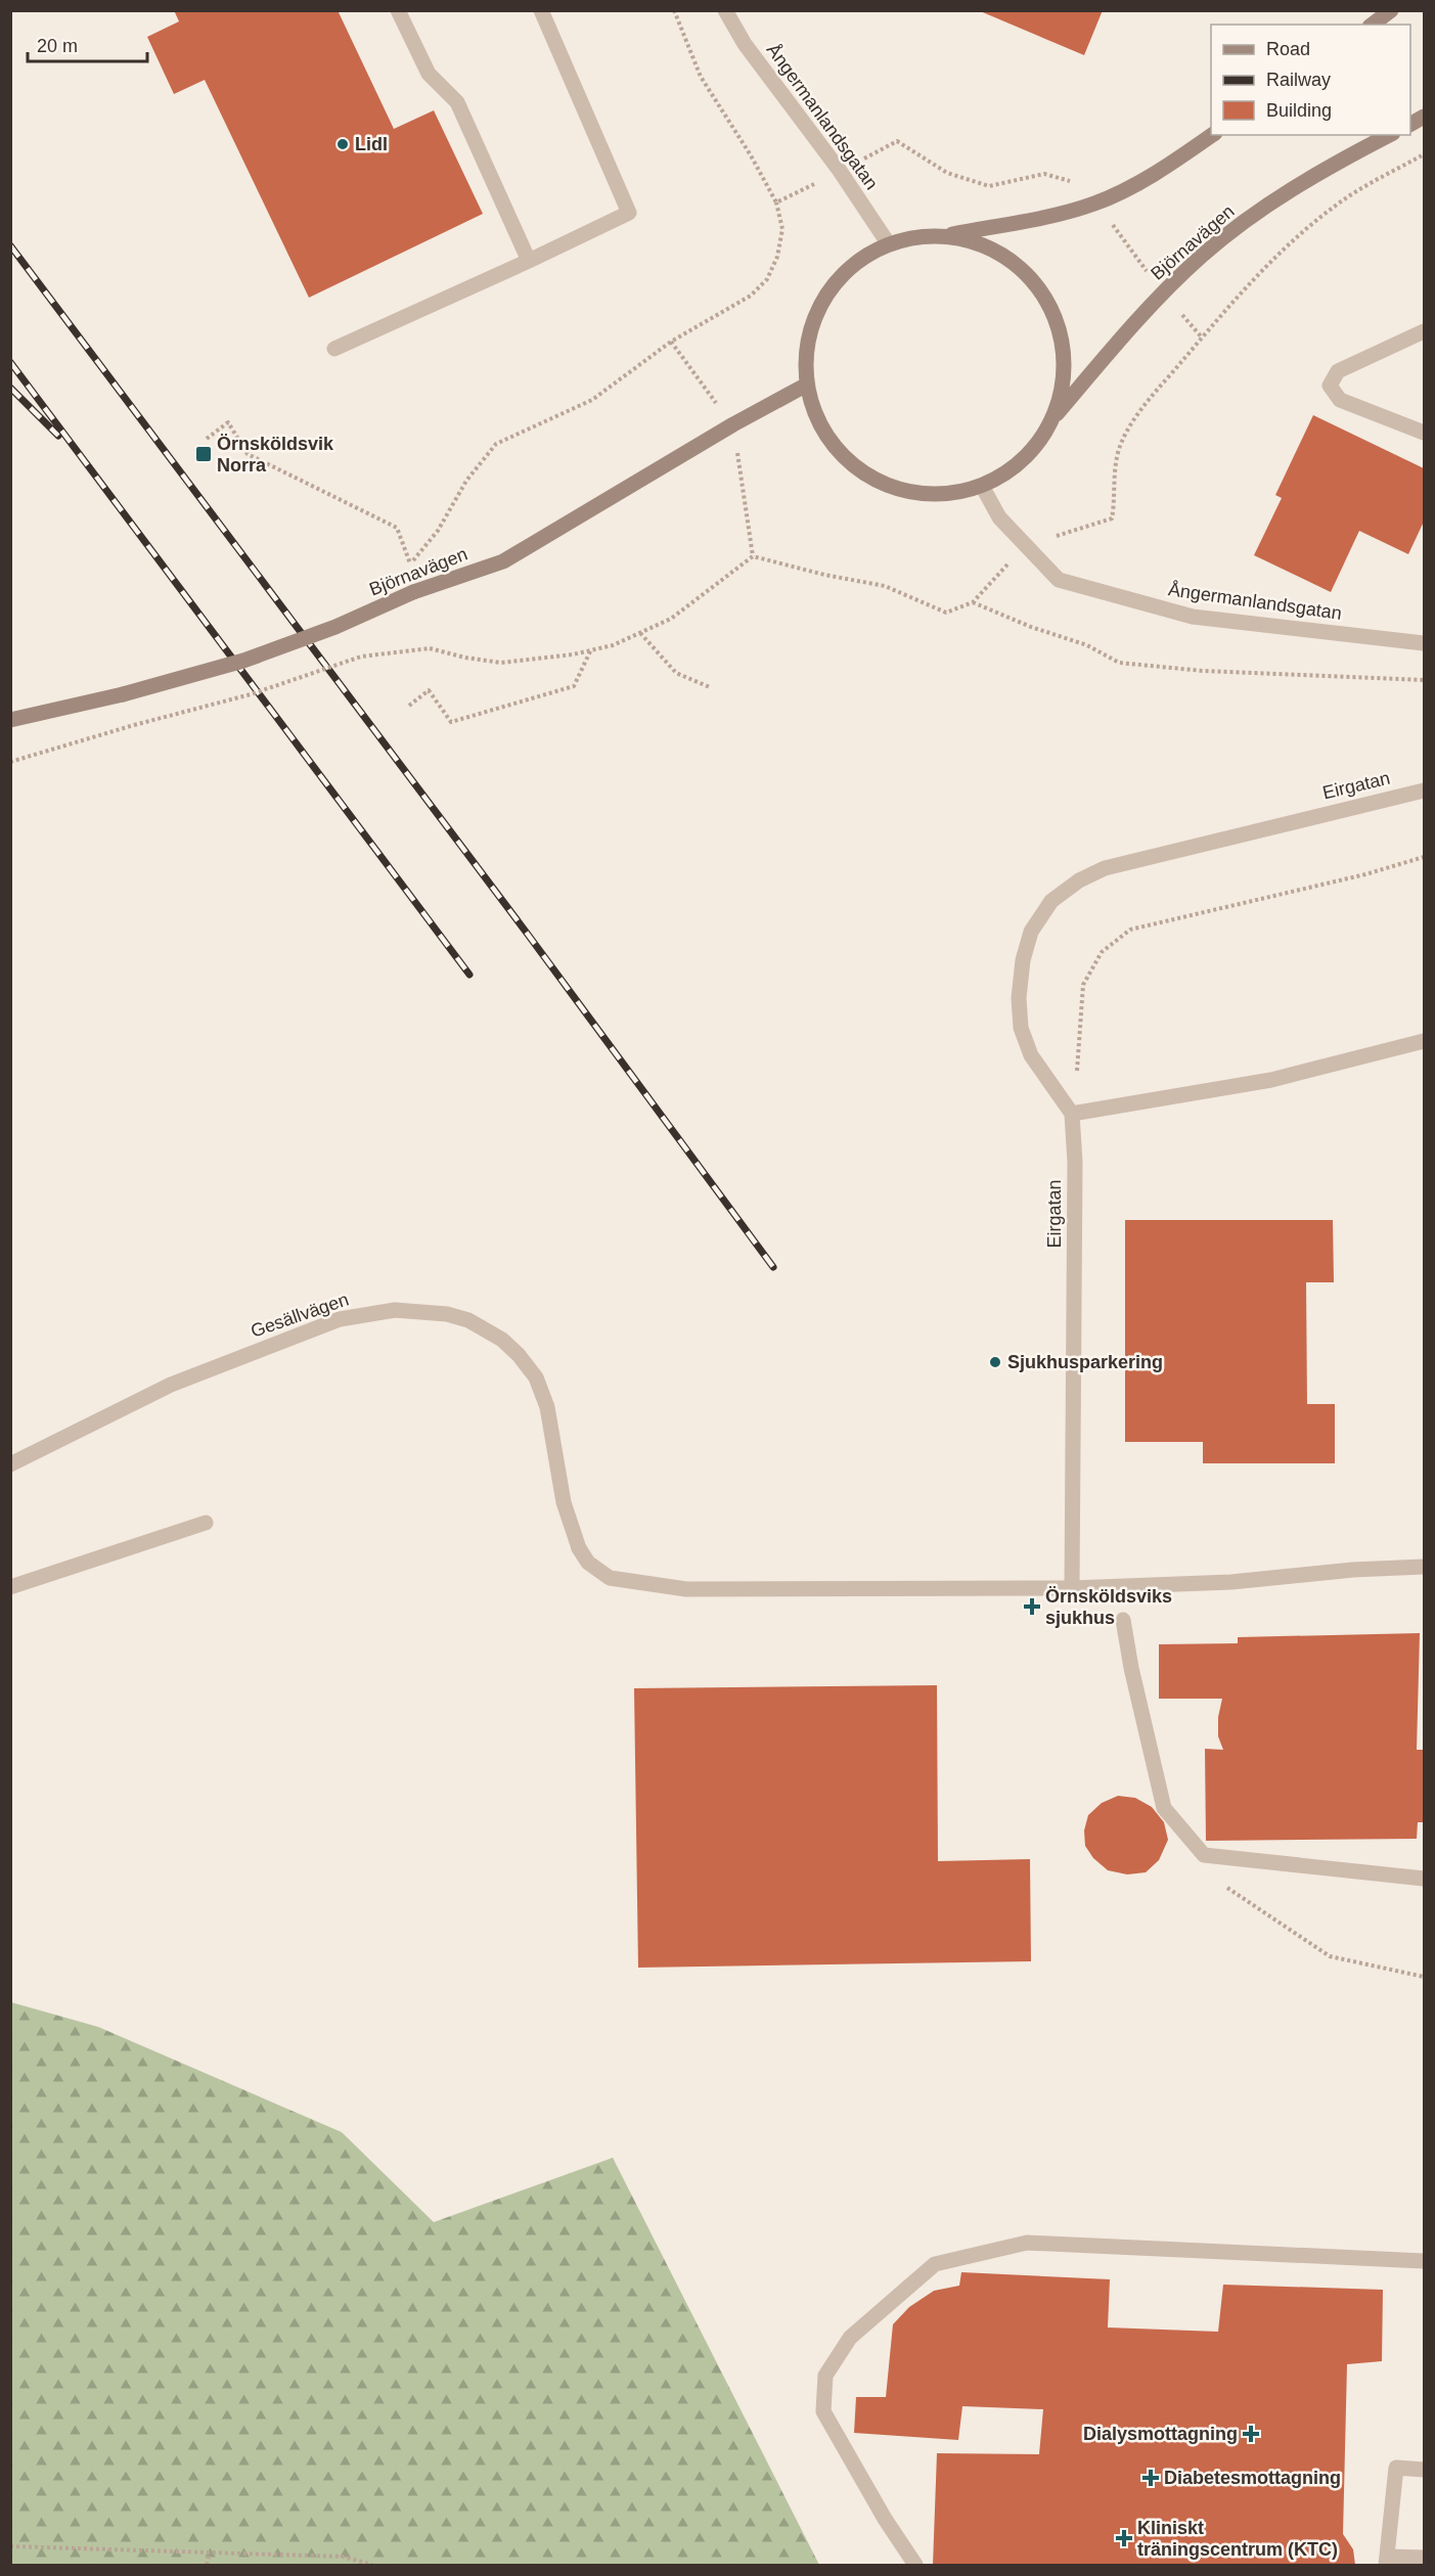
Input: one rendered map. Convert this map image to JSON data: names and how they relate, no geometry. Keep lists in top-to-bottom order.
{
  "streets": {
    "main road": ["Björnavägen"],
    "street": ["Ångermanlandsgatan", "Eirgatan", "Gesällvägen"]
  },
  "crossings": [
    ["Eirgatan", "Gesällvägen"]
  ],
  "places": {
    "other": ["Lidl", "Sjukhusparkering"],
    "transit": ["Örnsköldsvik Norra"],
    "health": [
      "Örnsköldsviks sjukhus",
      "Dialysmottagning",
      "Diabetesmottagning",
      "Kliniskt träningscentrum (KTC)"
    ]
  },
  "legend": ["Road", "Railway", "Building"],
  "scale_bar": "20 m"
}
